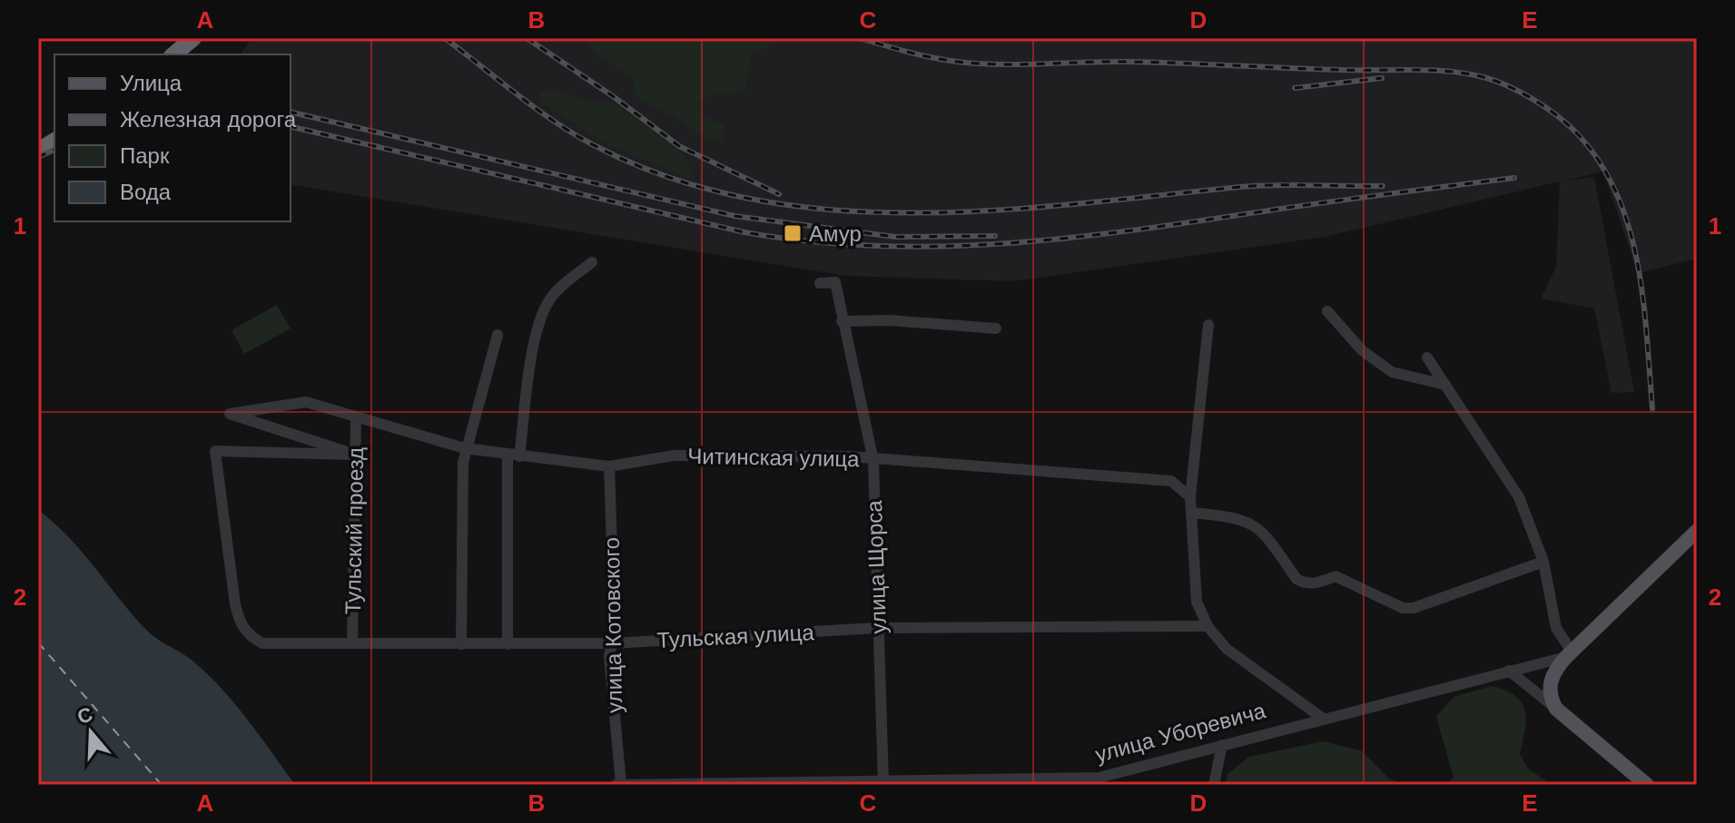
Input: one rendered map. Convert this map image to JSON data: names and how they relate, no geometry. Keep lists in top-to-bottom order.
{
  "streets": {
    "street": [
      "Читинская улица",
      "Тульский проезд",
      "улица Щорса",
      "улица Котовского",
      "Тульская улица",
      "улица Уборевича"
    ]
  },
  "crossings": [
    ["Читинская улица", "Тульский проезд"],
    ["Читинская улица", "улица Щорса"],
    ["Читинская улица", "улица Котовского"],
    ["Читинская улица", "Тульская улица"],
    ["Тульский проезд", "Тульская улица"],
    ["улица Щорса", "Тульская улица"],
    ["улица Щорса", "улица Уборевича"],
    ["улица Котовского", "Тульская улица"],
    ["улица Котовского", "улица Уборевича"]
  ],
  "places": {
    "transit": ["Амур"]
  },
  "legend": [
    "Улица",
    "Железная дорога",
    "Парк",
    "Вода"
  ],
  "north": "top",
  "grid": {
    "columns": [
      "A",
      "B",
      "C",
      "D",
      "E"
    ],
    "rows": ["1", "2"]
  }
}
